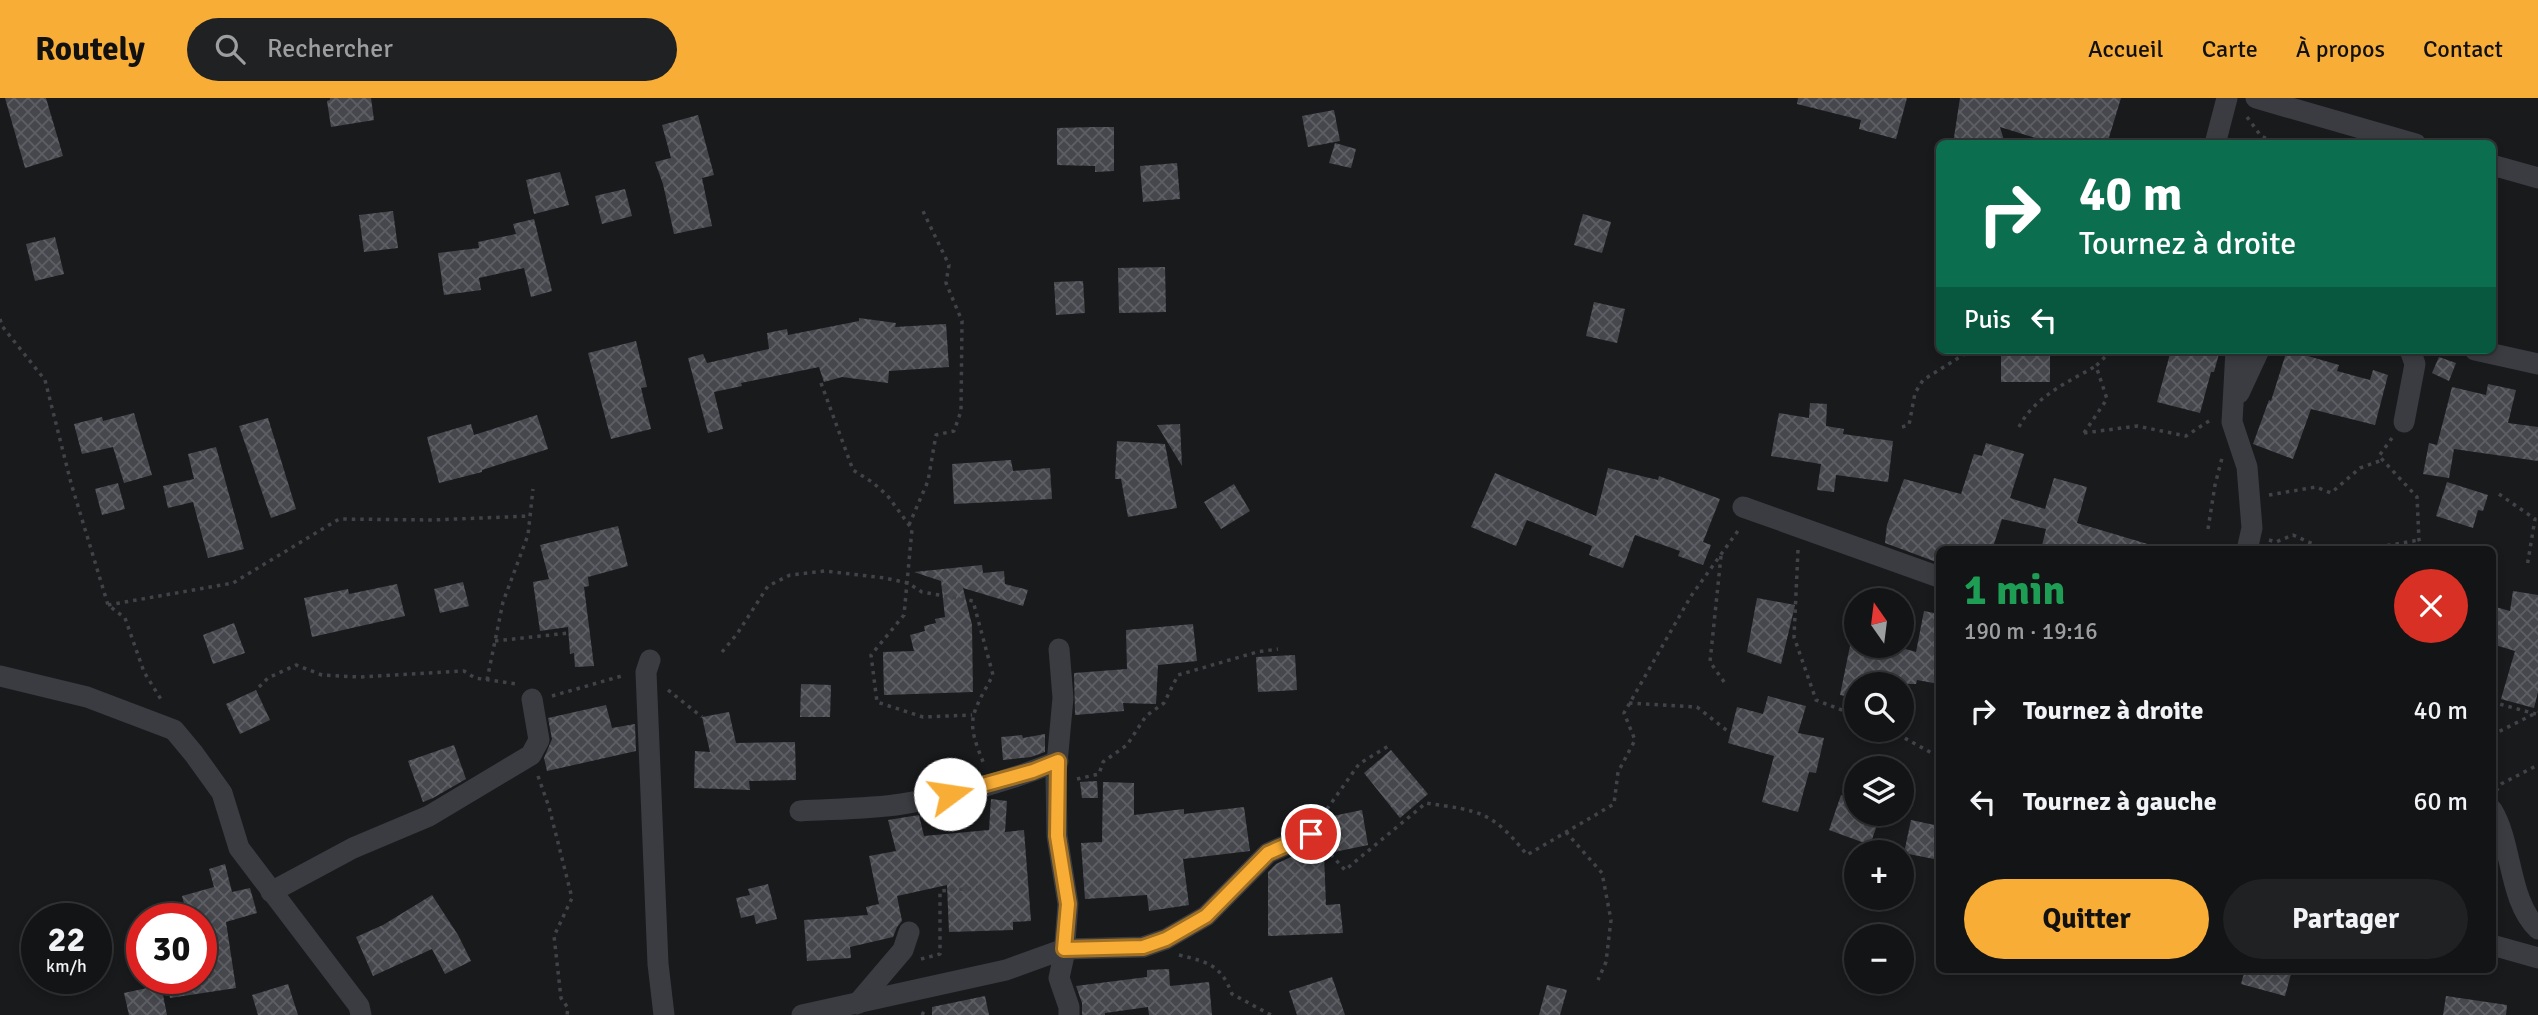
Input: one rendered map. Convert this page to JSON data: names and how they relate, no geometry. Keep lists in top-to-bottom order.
{
  "north": "top",
  "page": {
    "header": "Routely",
    "search": "Rechercher",
    "nav": [
      "Accueil",
      "Carte",
      "À propos",
      "Contact"
    ],
    "turn": ["40 m", "Tournez à droite"],
    "then": "Puis",
    "heading": ["1 min", "190 m · 19:16"],
    "map_buttons": ["+", "−"],
    "list": [
      {
        "name": "Tournez à droite",
        "value": "40 m"
      },
      {
        "name": "Tournez à gauche",
        "value": "60 m"
      }
    ],
    "buttons": ["Quitter", "Partager"],
    "speed": "22 km/h",
    "limit": "30"
  }
}
